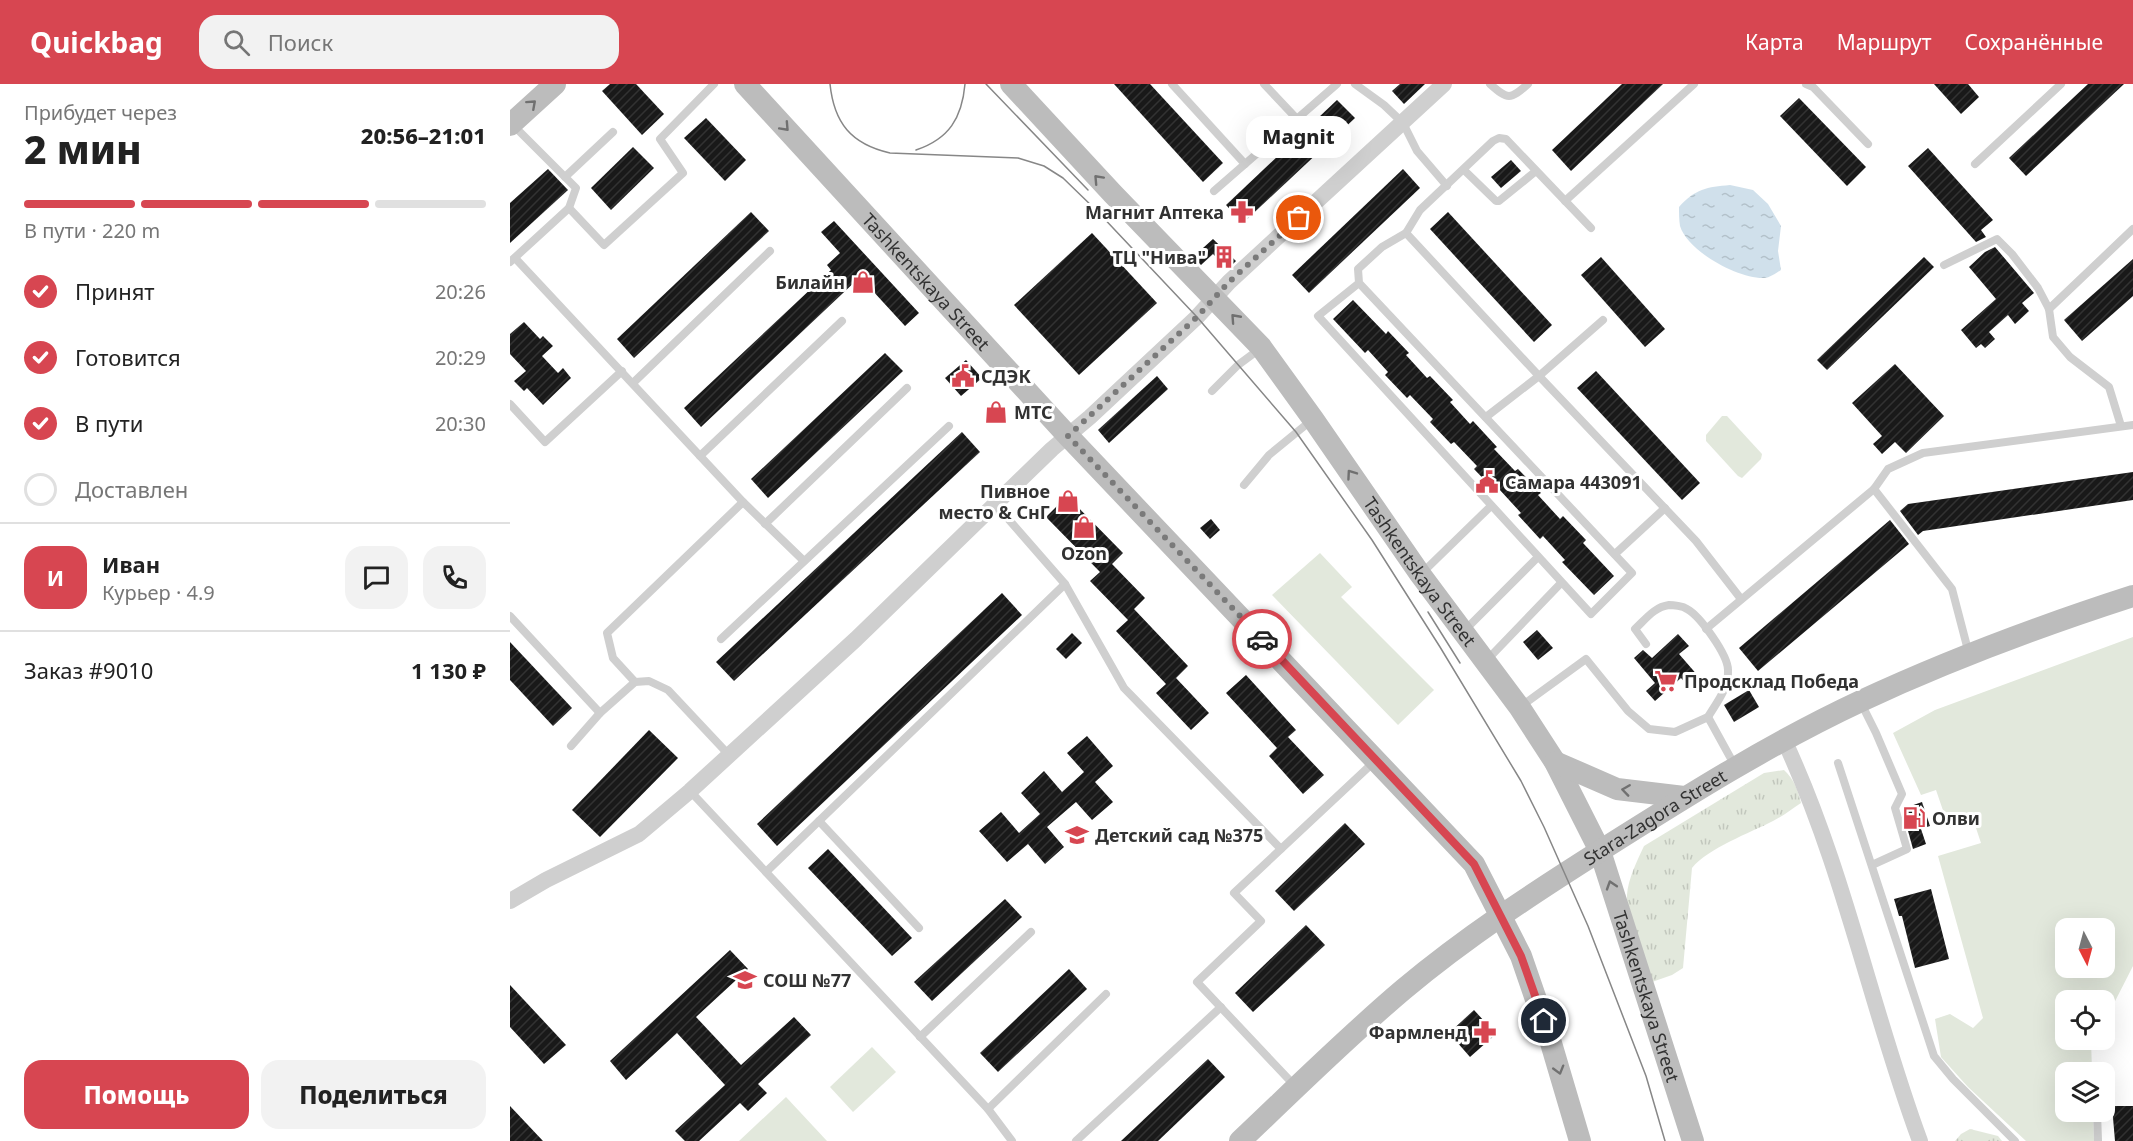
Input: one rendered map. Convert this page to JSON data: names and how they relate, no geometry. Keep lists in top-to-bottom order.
{
  "streets": {
    "main road": ["Tashkentskaya Street", "Stara-Zagora Street"]
  },
  "crossings": [
    ["Tashkentskaya Street", "Stara-Zagora Street"]
  ],
  "places": {
    "pharmacy": ["Магнит Аптека", "Фармленд"],
    "other": ["Magnit"],
    "building": ["ТЦ \"Нива\""],
    "shop": [
      "Билайн",
      "МТС",
      "Пивное место & СнГ",
      "Ozon"
    ],
    "public building": ["СДЭК", "Самара 443091"],
    "supermarket": ["Продсклад Победа"],
    "fuel station": ["Олви"],
    "school or university": ["Детский сад №375", "СОШ №77"]
  },
  "north": "bottom",
  "page": {
    "header": "Quickbag",
    "search": "Поиск",
    "nav": ["Карта", "Маршрут", "Сохранённые"],
    "heading": ["2 мин", "Прибудет через", "20:56–21:01"],
    "panel": [
      "Иван",
      "Курьер · 4.9",
      "Заказ #9010",
      "1 130 ₽"
    ],
    "bubble": "Magnit",
    "bar": "В пути · 220 m",
    "list": [
      ["Принят", "20:26"],
      ["Готовится", "20:29"],
      ["В пути", "20:30"],
      "Доставлен"
    ],
    "round": "И",
    "buttons": ["Помощь", "Поделиться"]
  }
}
